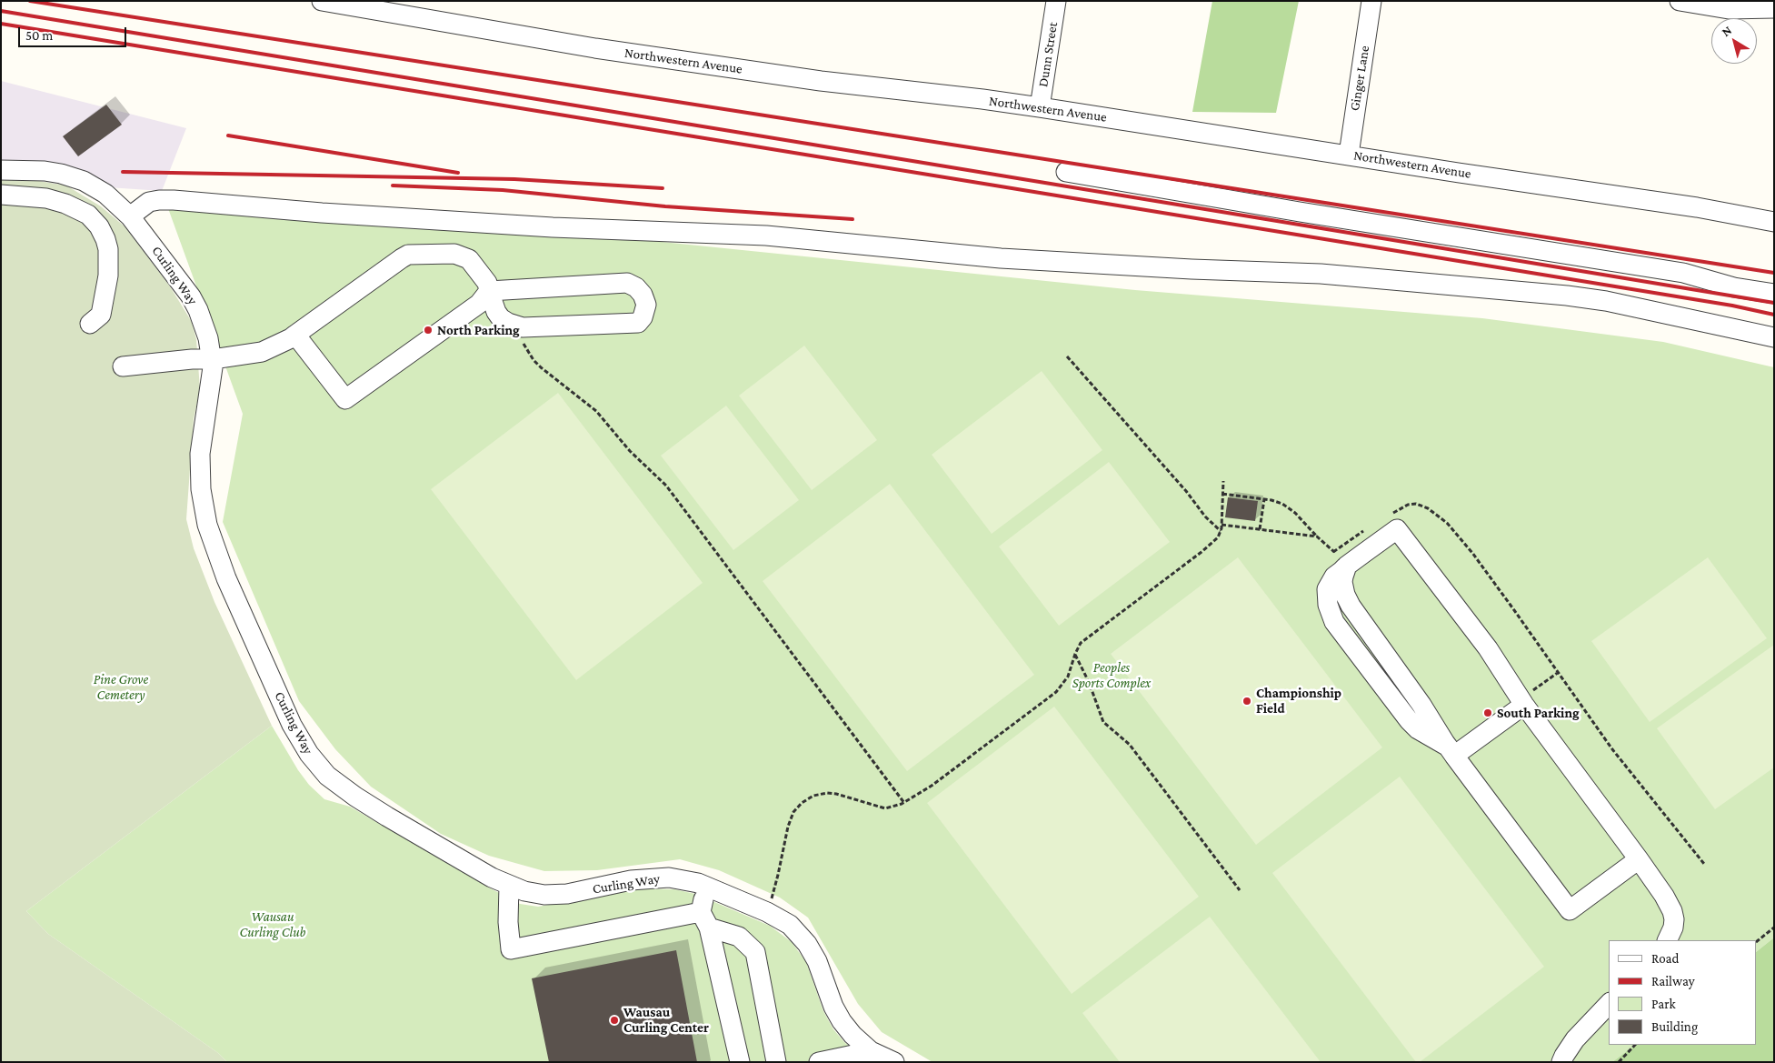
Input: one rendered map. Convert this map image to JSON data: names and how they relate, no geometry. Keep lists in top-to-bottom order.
{
  "streets": {
    "street": [
      "Dunn Street",
      "Northwestern Avenue",
      "Ginger Lane",
      "Curling Way"
    ]
  },
  "crossings": [
    ["Dunn Street", "Northwestern Avenue"],
    ["Northwestern Avenue", "Ginger Lane"]
  ],
  "parks": ["Peoples Sports Complex", "Pine Grove Cemetery", "Wausau Curling Club"],
  "places": [
    "North Parking",
    "Championship Field",
    "South Parking",
    "Wausau Curling Center"
  ],
  "legend": [
    "Road",
    "Railway",
    "Park",
    "Building"
  ],
  "scale_bar": "50 m",
  "north": "top left"
}
